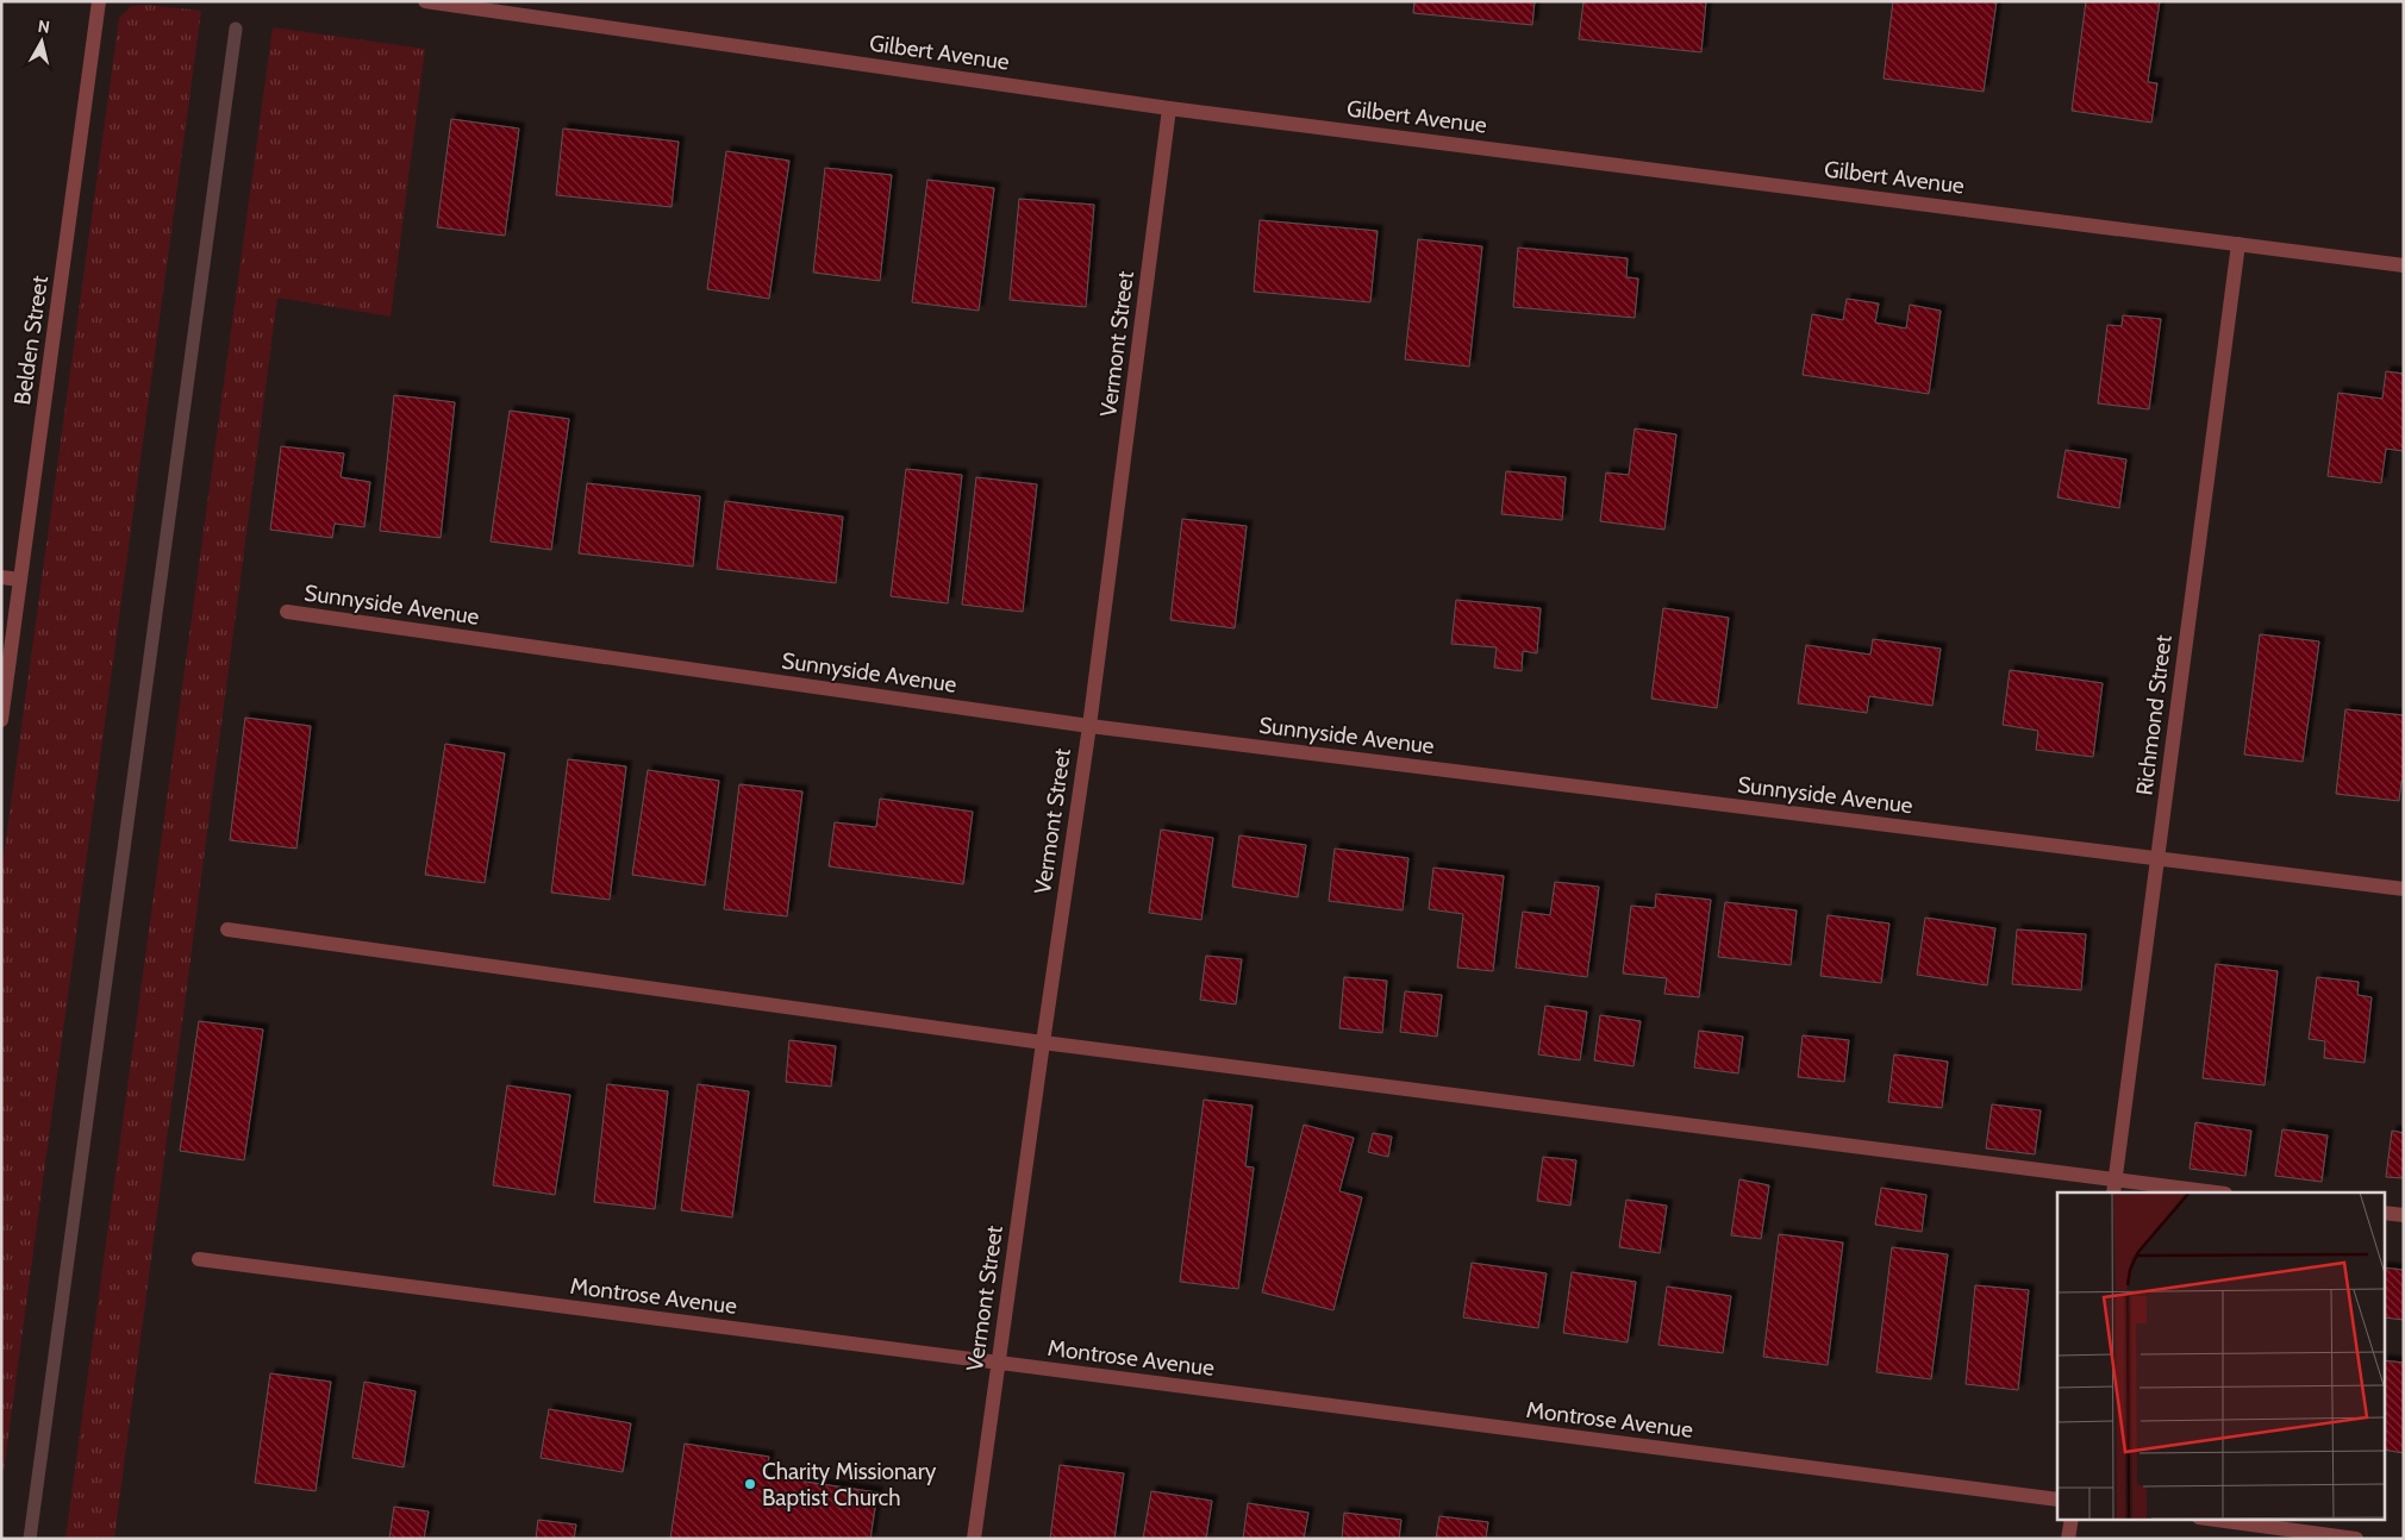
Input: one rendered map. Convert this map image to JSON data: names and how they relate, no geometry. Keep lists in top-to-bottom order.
{
  "streets": {
    "street": [
      "Gilbert Avenue",
      "Belden Street",
      "Vermont Street",
      "Sunnyside Avenue",
      "Richmond Street",
      "Montrose Avenue"
    ]
  },
  "crossings": [
    ["Gilbert Avenue", "Vermont Street"],
    ["Gilbert Avenue", "Richmond Street"],
    ["Vermont Street", "Sunnyside Avenue"],
    ["Vermont Street", "Montrose Avenue"],
    ["Sunnyside Avenue", "Richmond Street"]
  ],
  "places": ["Charity Missionary Baptist Church"],
  "north": "top"
}
